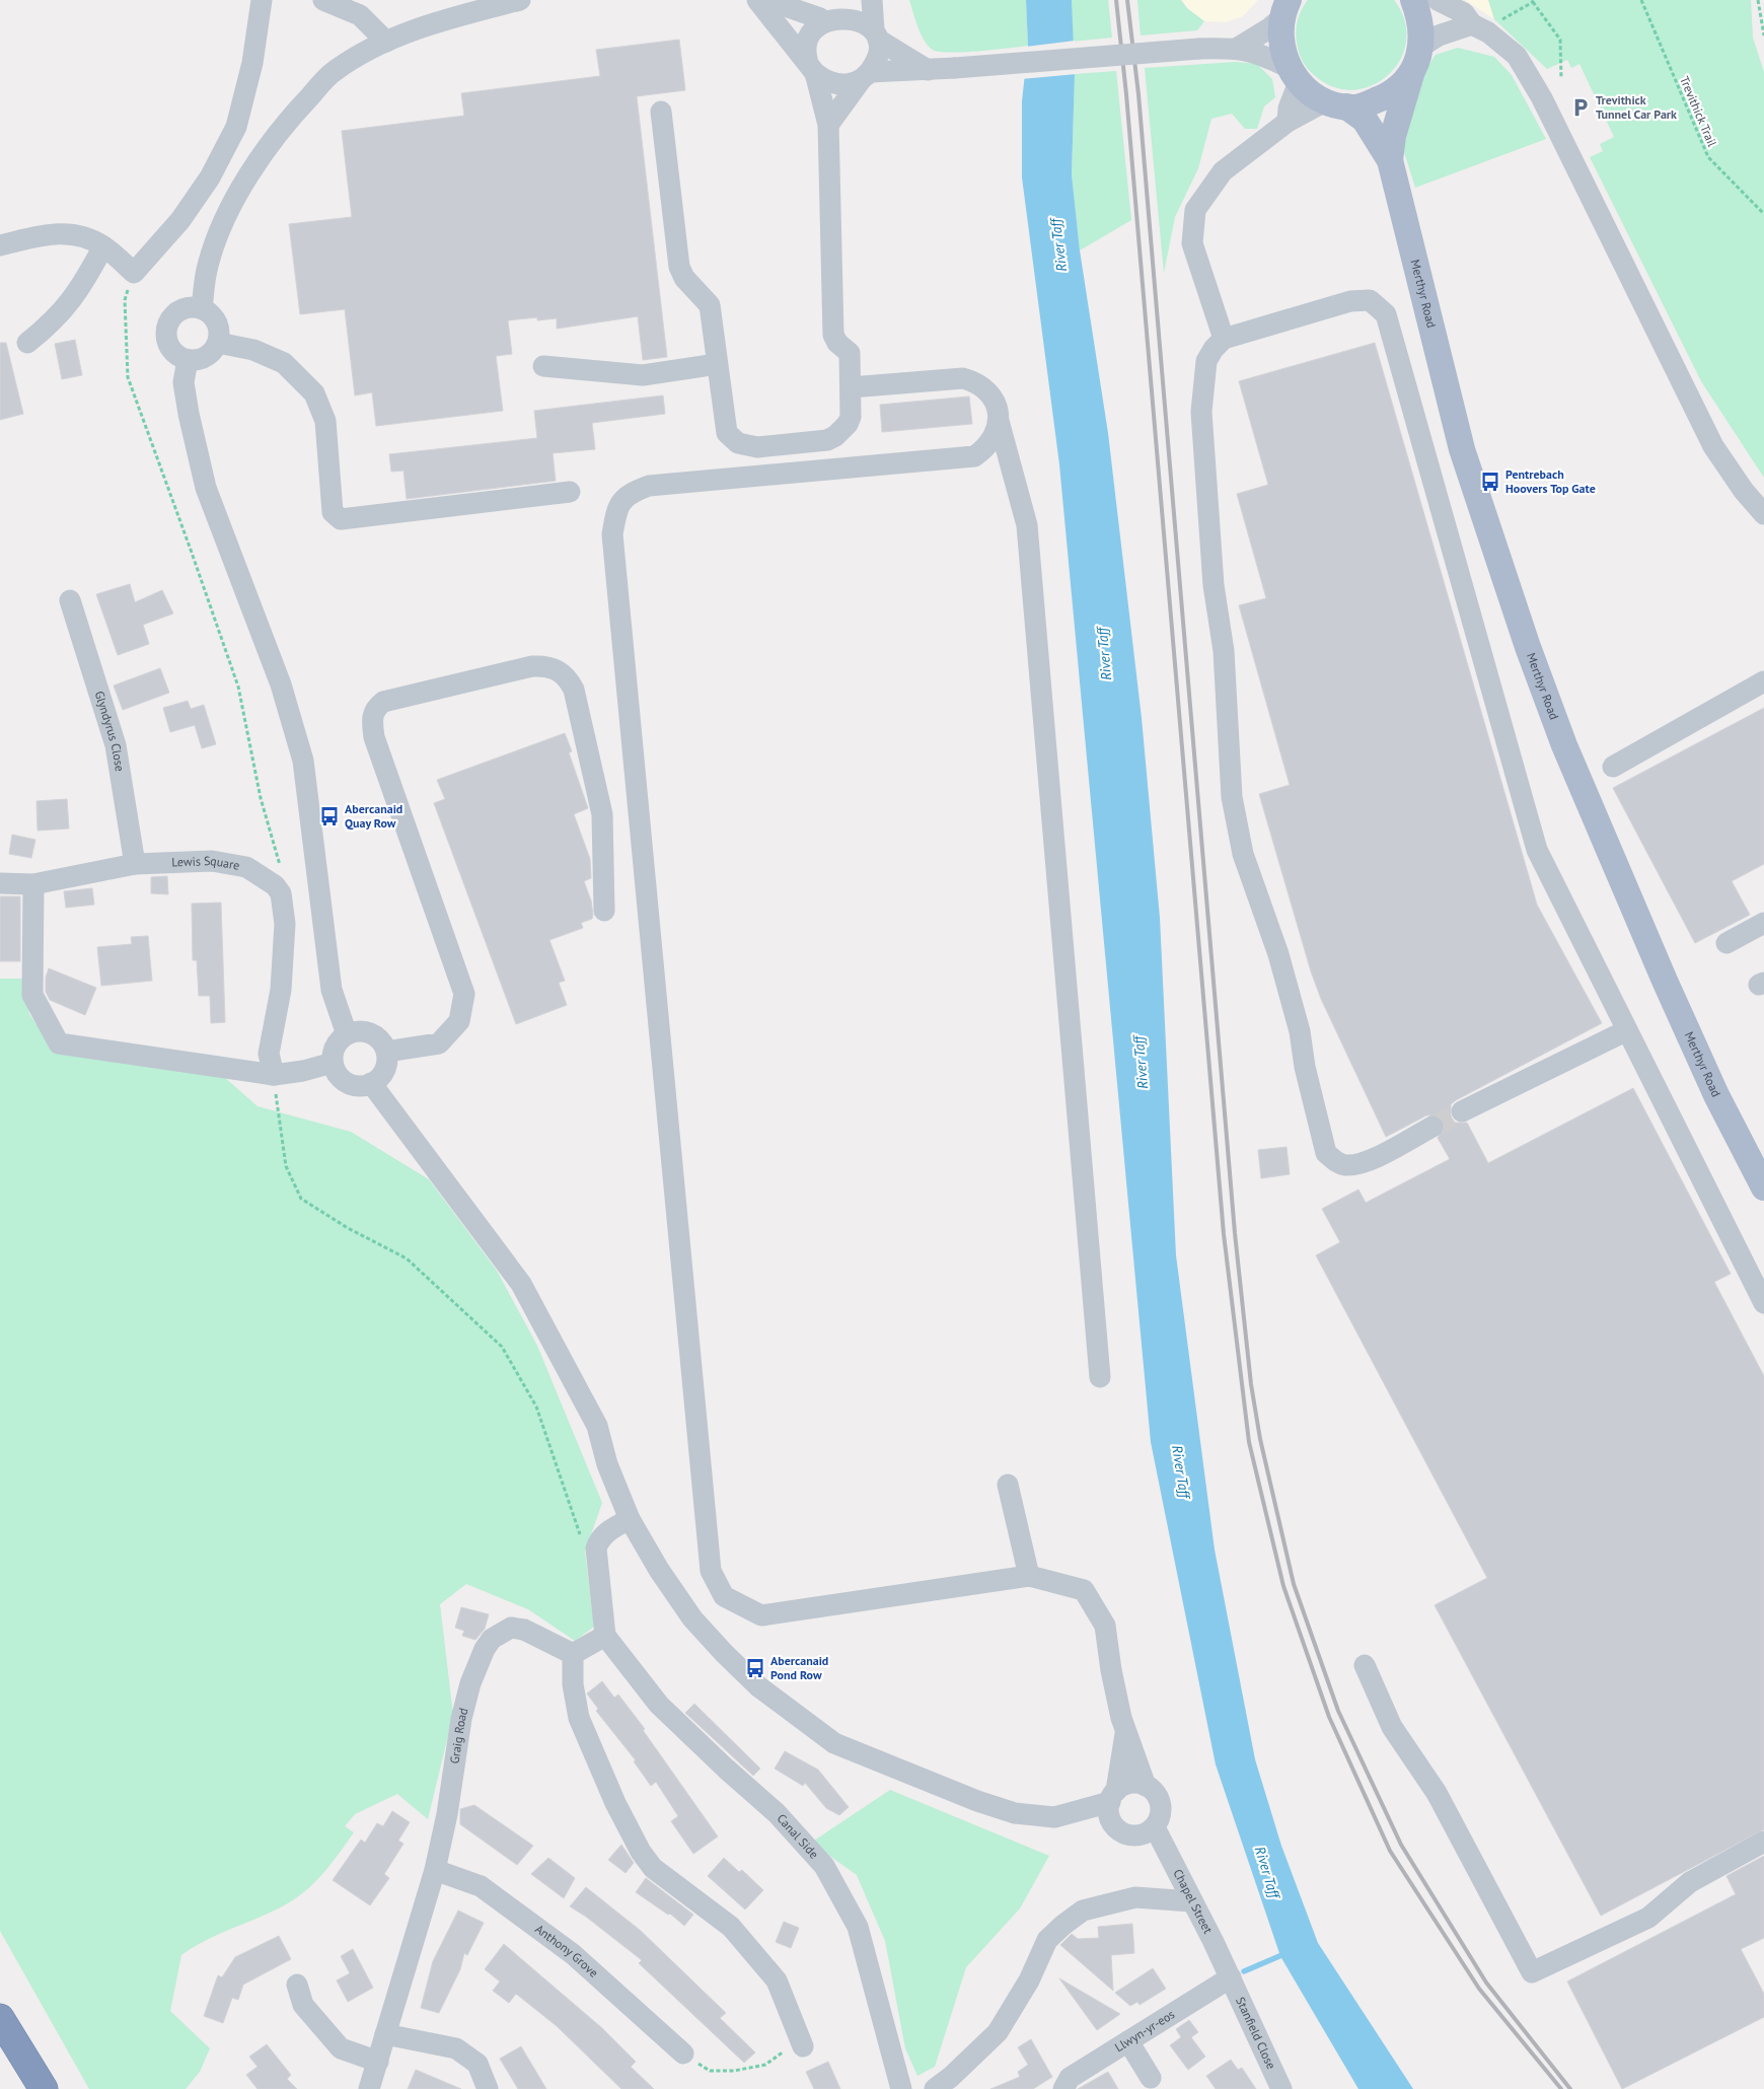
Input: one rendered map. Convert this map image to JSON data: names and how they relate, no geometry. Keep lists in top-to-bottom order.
{
  "streets": {
    "main road": ["Merthyr Road"],
    "street": [
      "Glyndyrus Close",
      "Lewis Square",
      "Graig Road",
      "Canal Side",
      "Chapel Street",
      "Anthony Grove",
      "Llwyn-yr-eos",
      "Stanfield Close"
    ],
    "path": ["Trevithick Trail"]
  },
  "crossings": [
    ["Glyndyrus Close", "Lewis Square"],
    ["Graig Road", "Anthony Grove"],
    ["Chapel Street", "Llwyn-yr-eos"],
    ["Chapel Street", "Stanfield Close"],
    ["Llwyn-yr-eos", "Stanfield Close"]
  ],
  "water": ["River Taff"],
  "places": {
    "parking": ["Trevithick Tunnel Car Park"],
    "bus stop": ["Pentrebach Hoovers Top Gate", "Abercanaid Quay Row", "Abercanaid Pond Row"]
  }
}
